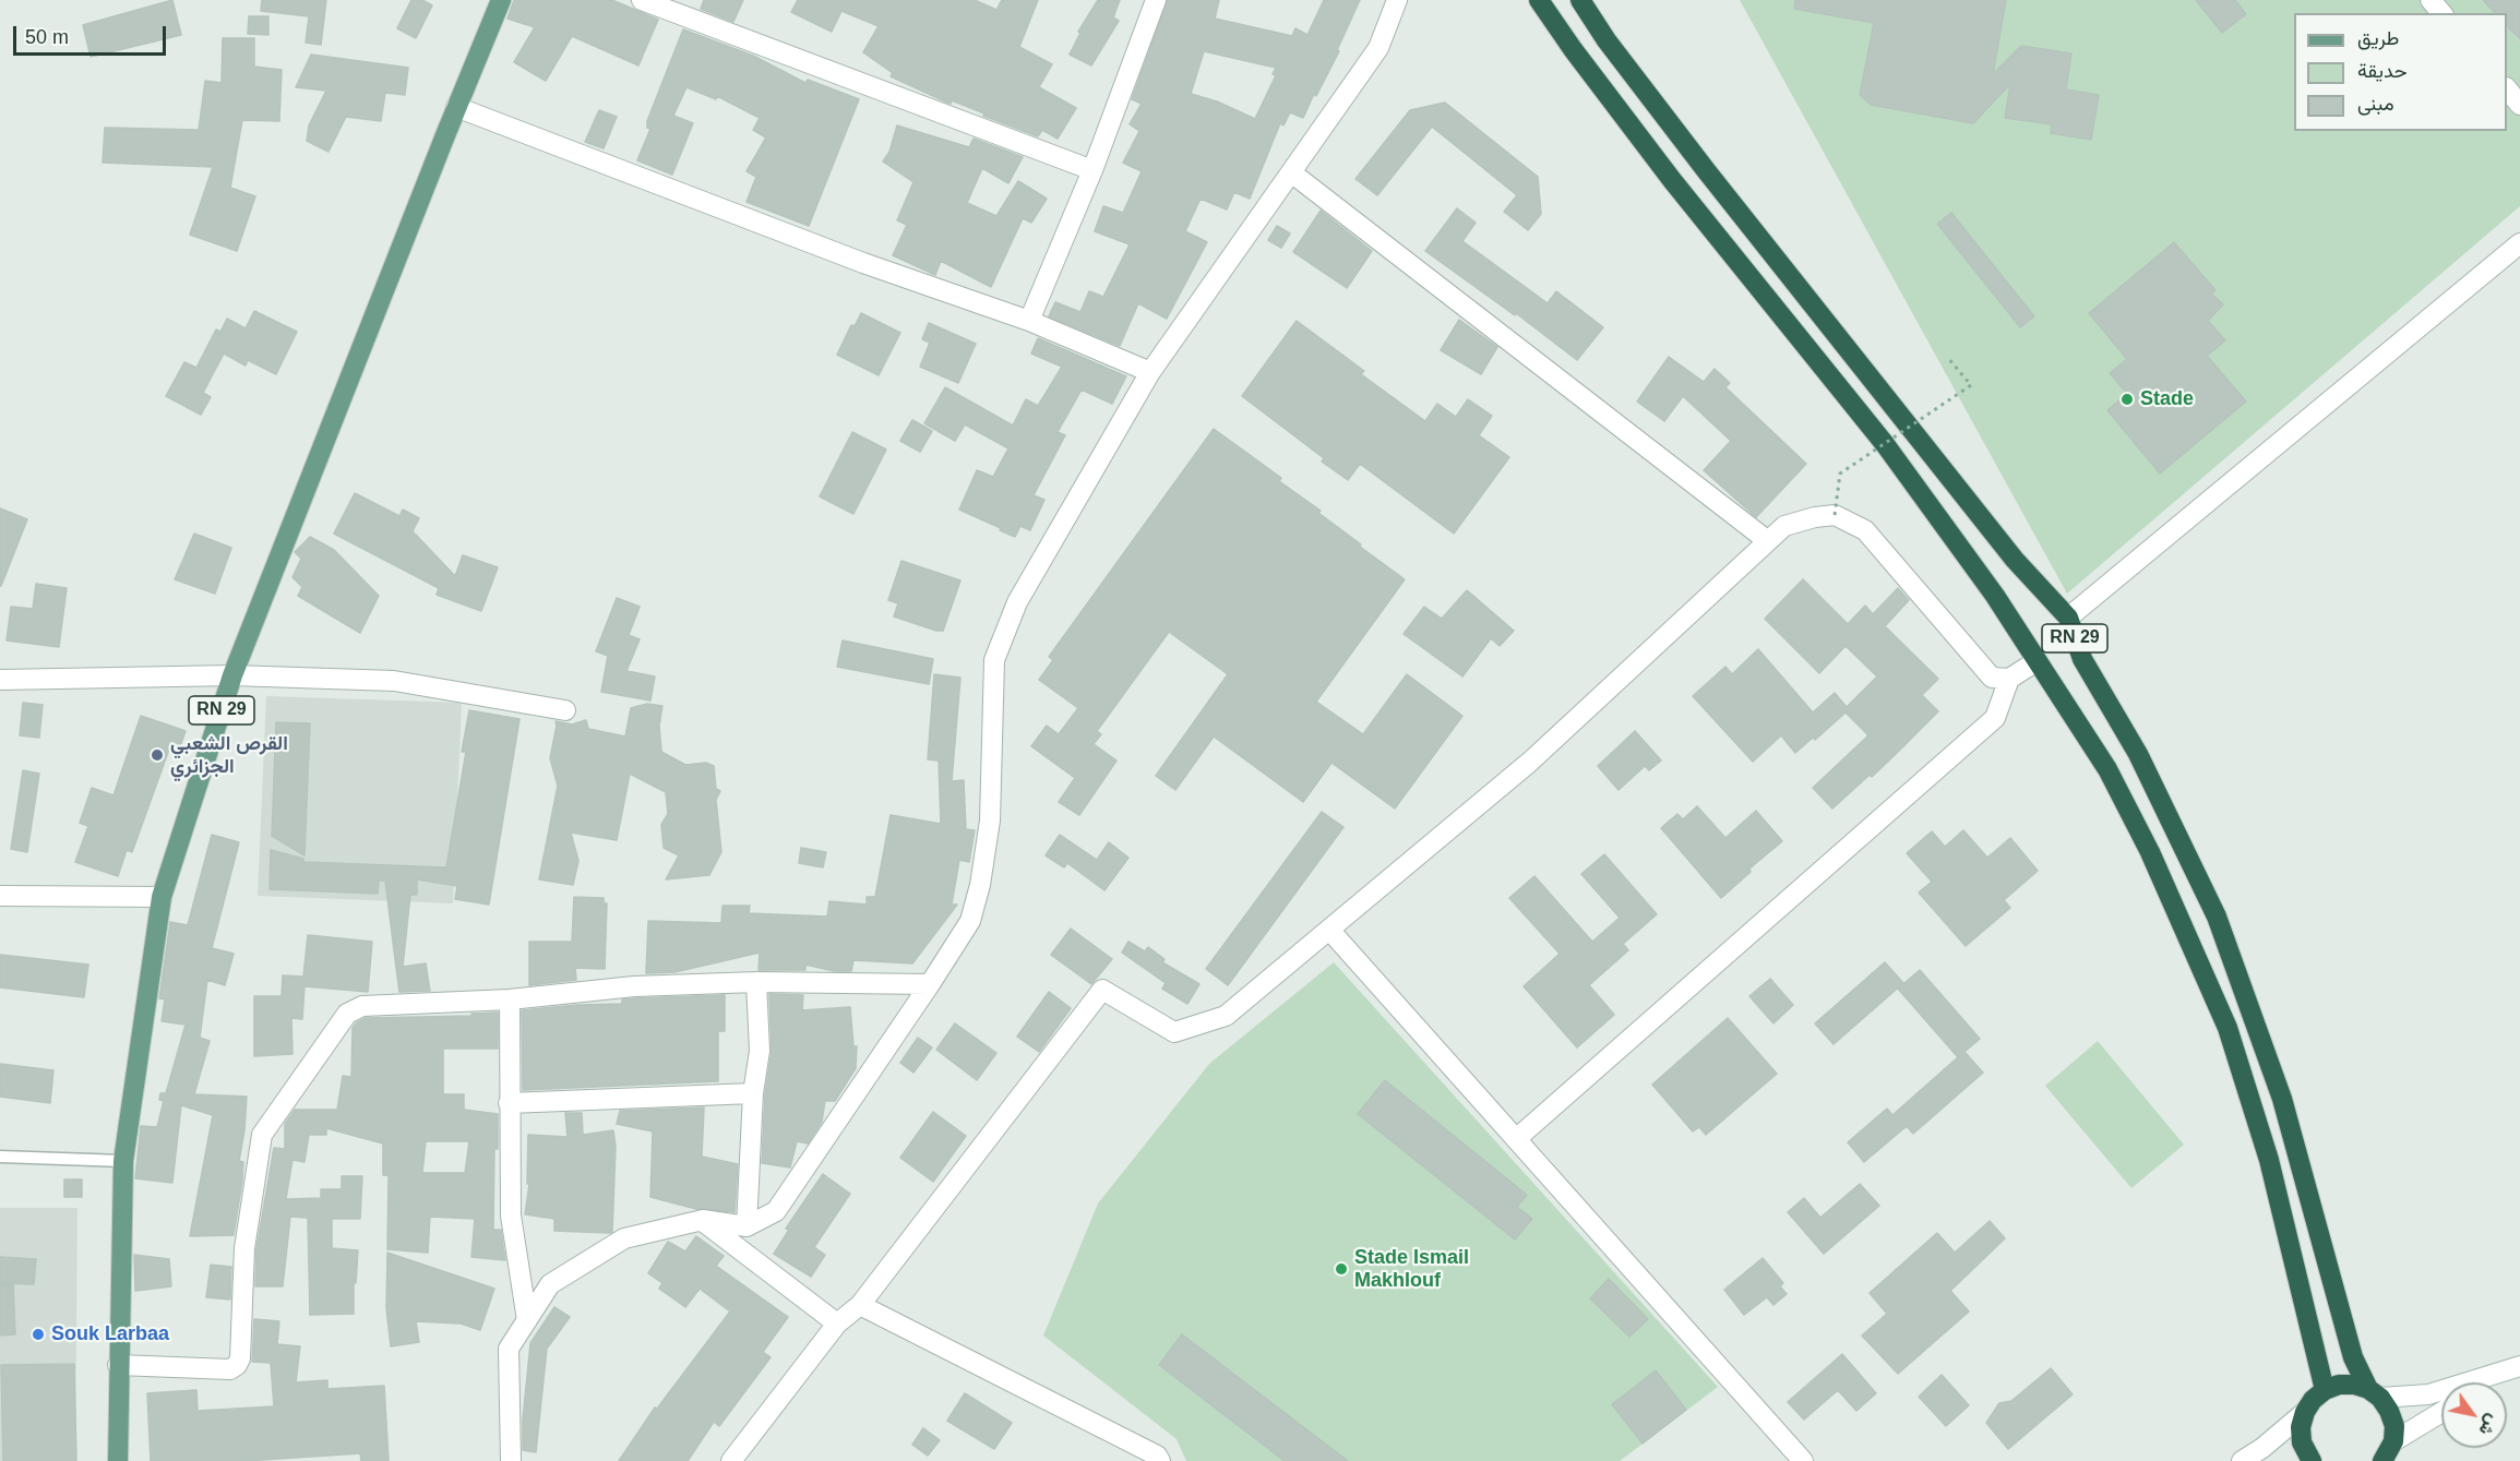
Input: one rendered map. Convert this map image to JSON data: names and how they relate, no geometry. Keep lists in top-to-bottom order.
{
  "streets": {
    "highway": ["RN 29"]
  },
  "places": [
    "Stade",
    "القرص الشعبي الجزائري",
    "Stade Ismail Makhlouf",
    "Souk Larbaa"
  ],
  "legend": ["طريق", "حديقة", "مبنى"],
  "scale_bar": "50 m",
  "north": "bottom right"
}
